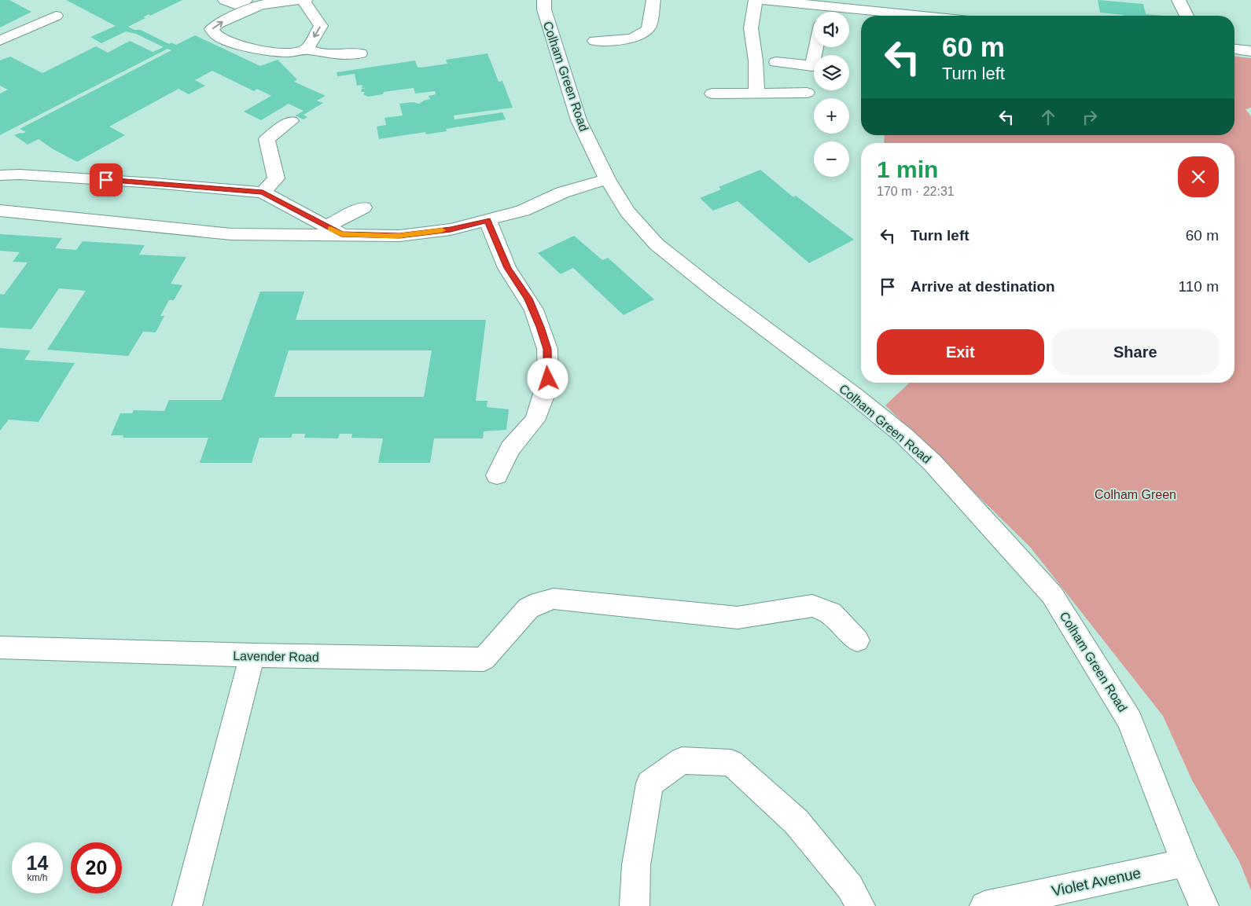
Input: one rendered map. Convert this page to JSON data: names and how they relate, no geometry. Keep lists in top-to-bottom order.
{
  "streets": {
    "street": ["Colham Green Road", "Lavender Road", "Violet Avenue"]
  },
  "crossings": [
    ["Colham Green Road", "Violet Avenue"]
  ],
  "parks": ["Colham Green"],
  "page": {
    "map_buttons": ["+", "−"],
    "turn": ["60 m", "Turn left"],
    "heading": ["1 min", "170 m · 22:31"],
    "list": [
      {
        "name": "Turn left",
        "value": "60 m"
      },
      {
        "name": "Arrive at destination",
        "value": "110 m"
      }
    ],
    "buttons": ["Exit", "Share"],
    "speed": "14 km/h",
    "limit": "20"
  }
}
